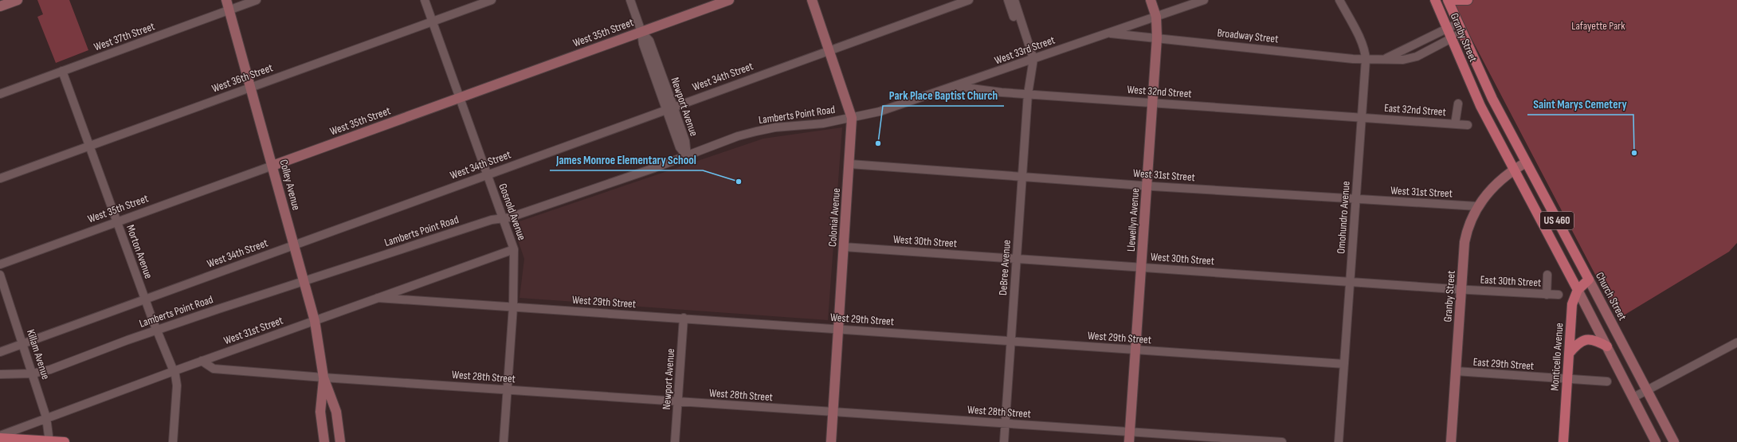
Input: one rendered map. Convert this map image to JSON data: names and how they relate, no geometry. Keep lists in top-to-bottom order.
{
  "streets": {
    "main road": [
      "Granby Street",
      "US 460",
      "Church Street",
      "Monticello Avenue"
    ],
    "street": [
      "West 35th Street",
      "Broadway Street",
      "West 37th Street",
      "West 33rd Street",
      "West 34th Street",
      "West 36th Street",
      "West 32nd Street",
      "Newport Avenue",
      "East 32nd Street",
      "Lamberts Point Road",
      "West 31st Street",
      "Colley Avenue",
      "Gosnold Avenue",
      "Colonial Avenue",
      "Omohundro Avenue",
      "Llewellyn Avenue",
      "West 30th Street",
      "Morton Avenue",
      "DeBree Avenue",
      "East 30th Street",
      "West 29th Street",
      "Killam Avenue",
      "East 29th Street",
      "West 28th Street"
    ]
  },
  "crossings": [
    ["West 35th Street", "Newport Avenue"],
    ["West 35th Street", "Colley Avenue"],
    ["West 35th Street", "Gosnold Avenue"],
    ["West 35th Street", "Morton Avenue"],
    ["Broadway Street", "Granby Street"],
    ["Broadway Street", "West 33rd Street"],
    ["Broadway Street", "Omohundro Avenue"],
    ["Broadway Street", "Llewellyn Avenue"],
    ["West 37th Street", "Colley Avenue"],
    ["West 37th Street", "Morton Avenue"],
    ["Granby Street", "West 31st Street"],
    ["Granby Street", "US 460"],
    ["Granby Street", "West 30th Street"],
    ["Granby Street", "East 30th Street"],
    ["Granby Street", "Church Street"],
    ["Granby Street", "East 29th Street"],
    ["West 33rd Street", "West 32nd Street"],
    ["West 33rd Street", "Lamberts Point Road"],
    ["West 33rd Street", "Colonial Avenue"],
    ["West 33rd Street", "Llewellyn Avenue"],
    ["West 33rd Street", "DeBree Avenue"],
    ["West 34th Street", "Newport Avenue"],
    ["West 34th Street", "Colley Avenue"],
    ["West 34th Street", "Gosnold Avenue"],
    ["West 34th Street", "Colonial Avenue"],
    ["West 34th Street", "Morton Avenue"],
    ["West 34th Street", "Killam Avenue"],
    ["West 36th Street", "Colley Avenue"],
    ["West 36th Street", "Gosnold Avenue"],
    ["West 36th Street", "Morton Avenue"],
    ["West 32nd Street", "East 32nd Street"],
    ["West 32nd Street", "Omohundro Avenue"],
    ["West 32nd Street", "Llewellyn Avenue"],
    ["West 32nd Street", "DeBree Avenue"],
    ["Newport Avenue", "Lamberts Point Road"],
    ["Newport Avenue", "West 29th Street"],
    ["Newport Avenue", "West 28th Street"],
    ["East 32nd Street", "Omohundro Avenue"],
    ["Lamberts Point Road", "Colley Avenue"],
    ["Lamberts Point Road", "Gosnold Avenue"],
    ["Lamberts Point Road", "Colonial Avenue"],
    ["Lamberts Point Road", "Morton Avenue"],
    ["Lamberts Point Road", "Killam Avenue"],
    ["West 31st Street", "Colley Avenue"],
    ["West 31st Street", "Gosnold Avenue"],
    ["West 31st Street", "Colonial Avenue"],
    ["West 31st Street", "Omohundro Avenue"],
    ["West 31st Street", "Llewellyn Avenue"],
    ["West 31st Street", "Morton Avenue"],
    ["West 31st Street", "DeBree Avenue"],
    ["West 31st Street", "West 29th Street"],
    ["West 31st Street", "Killam Avenue"],
    ["West 31st Street", "West 28th Street"],
    ["Colley Avenue", "West 28th Street"],
    ["Gosnold Avenue", "West 29th Street"],
    ["Gosnold Avenue", "West 28th Street"],
    ["Colonial Avenue", "West 30th Street"],
    ["Colonial Avenue", "West 29th Street"],
    ["Colonial Avenue", "West 28th Street"],
    ["Omohundro Avenue", "West 30th Street"],
    ["Omohundro Avenue", "West 29th Street"],
    ["Llewellyn Avenue", "West 30th Street"],
    ["Llewellyn Avenue", "West 29th Street"],
    ["Llewellyn Avenue", "West 28th Street"],
    ["US 460", "Monticello Avenue"],
    ["West 30th Street", "DeBree Avenue"],
    ["West 30th Street", "East 30th Street"],
    ["DeBree Avenue", "West 29th Street"],
    ["DeBree Avenue", "West 28th Street"],
    ["Church Street", "Monticello Avenue"],
    ["Monticello Avenue", "East 29th Street"]
  ],
  "parks": ["Lafayette Park"],
  "places": ["Park Place Baptist Church", "Saint Marys Cemetery", "James Monroe Elementary School"]
}
